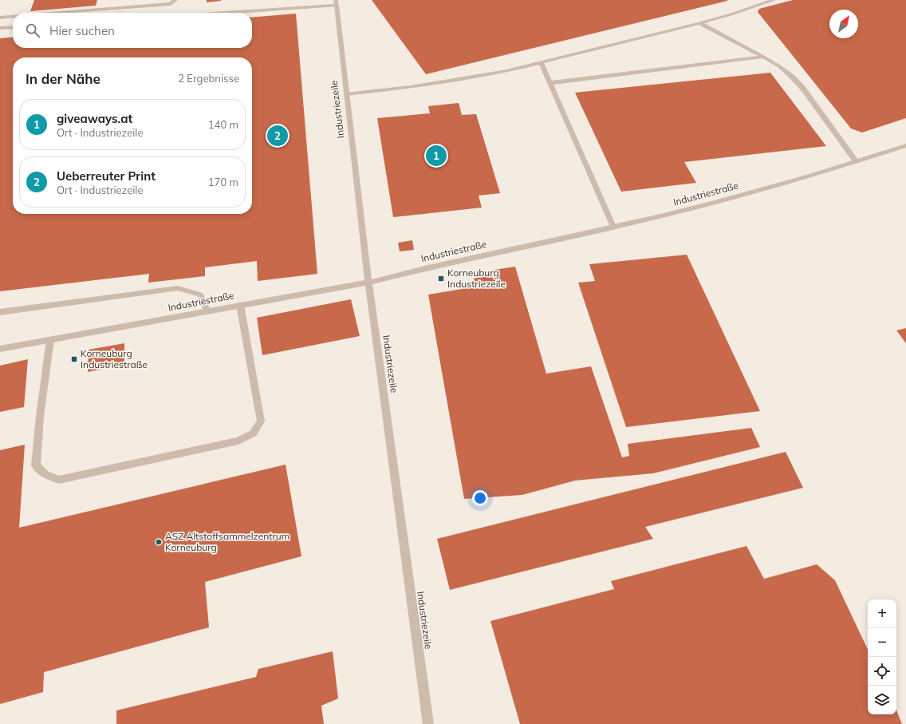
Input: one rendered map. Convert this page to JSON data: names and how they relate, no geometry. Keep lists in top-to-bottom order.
{
  "streets": {
    "street": ["Industriezeile", "Industriestraße"]
  },
  "crossings": [
    ["Industriezeile", "Industriestraße"]
  ],
  "places": {
    "transit": ["Korneuburg Industriezeile", "Korneuburg Industriestraße"],
    "other": ["ASZ Altstoffsammelzentrum Korneuburg"]
  },
  "north": "top right",
  "page": {
    "search": "Hier suchen",
    "heading": ["In der Nähe", "2 Ergebnisse"],
    "list": [
      {
        "mark": "1",
        "name": "giveaways.at",
        "note": "Ort · Industriezeile",
        "value": "140 m"
      },
      {
        "mark": "2",
        "name": "Ueberreuter Print",
        "note": "Ort · Industriezeile",
        "value": "170 m"
      }
    ],
    "pins": ["2", "1"],
    "map_buttons": ["+", "−"]
  }
}
